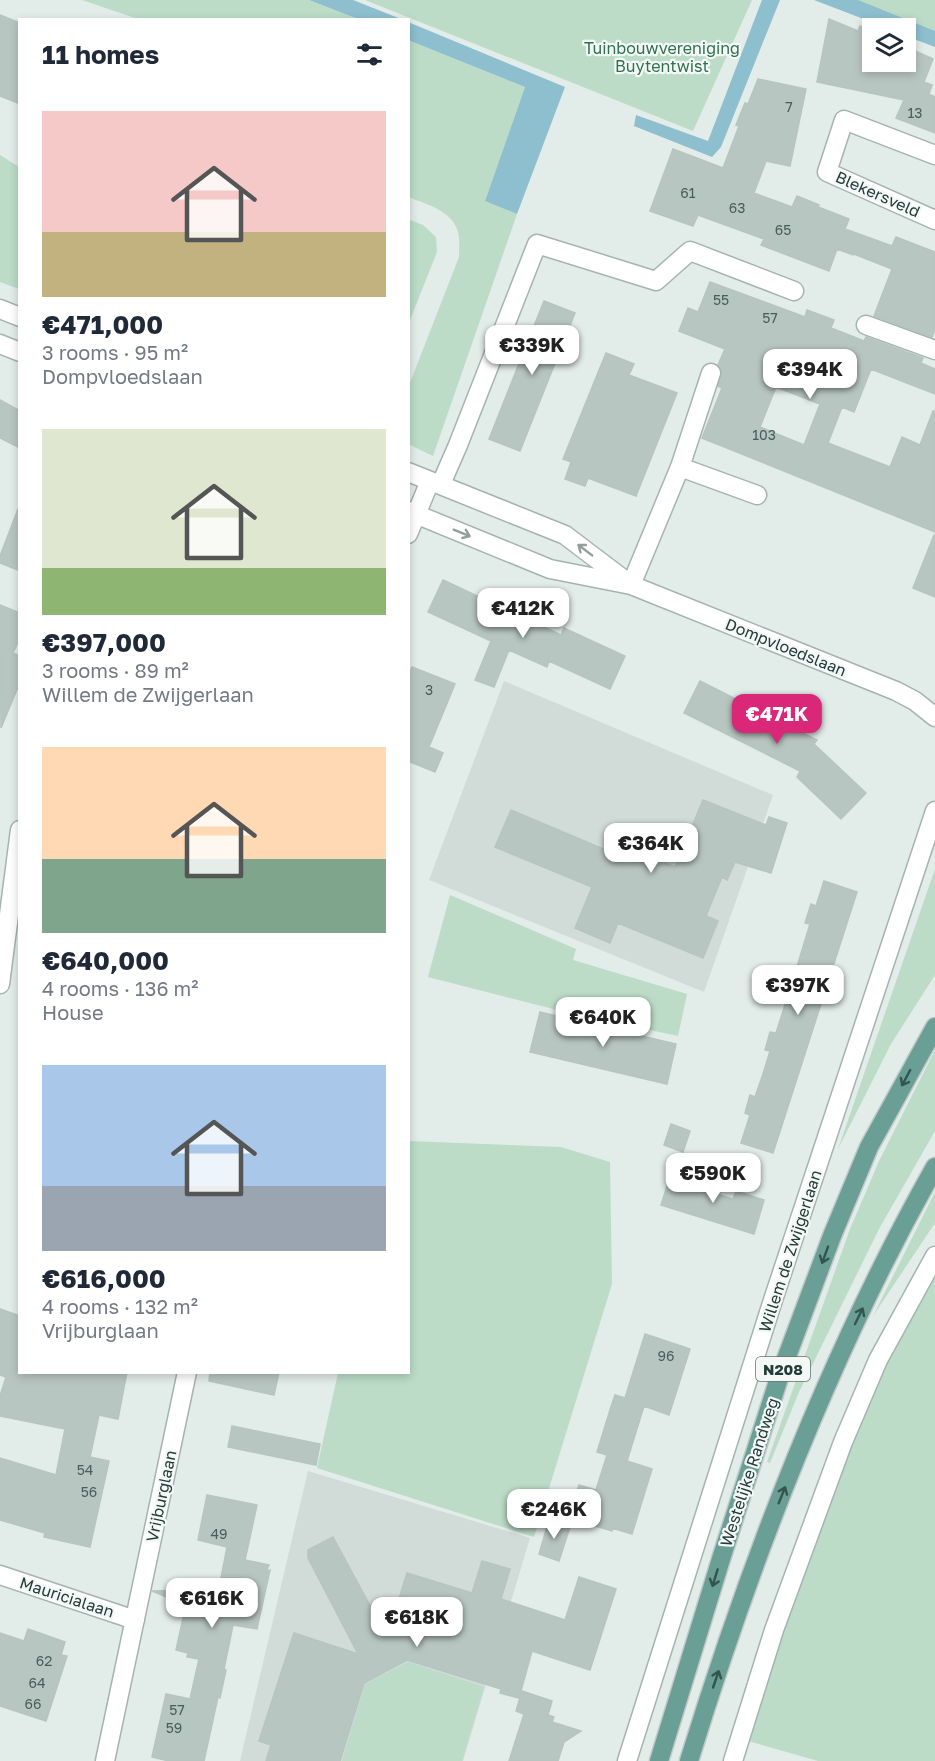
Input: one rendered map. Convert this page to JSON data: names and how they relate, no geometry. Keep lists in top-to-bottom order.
{
  "streets": {
    "main road": ["N208", "Westelijke Randweg"],
    "street": [
      "Blekersveld",
      "Dompvloedslaan",
      "Willem de Zwijgerlaan",
      "Vrijburglaan",
      "Mauricialaan"
    ]
  },
  "crossings": [
    ["Vrijburglaan", "Mauricialaan"]
  ],
  "parks": ["Tuinbouwvereniging Buytentwist"],
  "house_numbers": [
    "7",
    "13",
    "61",
    "63",
    "65",
    "55",
    "57",
    "103",
    "3",
    "96",
    "54",
    "56",
    "49",
    "62",
    "64",
    "66",
    "57",
    "59"
  ],
  "page": {
    "heading": "11 homes",
    "list": [
      {
        "name": "€471,000",
        "note": "3 rooms · 95 m² · Dompvloedslaan"
      },
      {
        "name": "€397,000",
        "note": "3 rooms · 89 m² · Willem de Zwijgerlaan"
      },
      {
        "name": "€640,000",
        "note": "4 rooms · 136 m² · House"
      },
      {
        "name": "€616,000",
        "note": "4 rooms · 132 m² · Vrijburglaan"
      }
    ],
    "price": [
      "€339K",
      "€394K",
      "€412K",
      "€471K",
      "€364K",
      "€397K",
      "€640K",
      "€590K",
      "€246K",
      "€616K",
      "€618K"
    ]
  }
}
